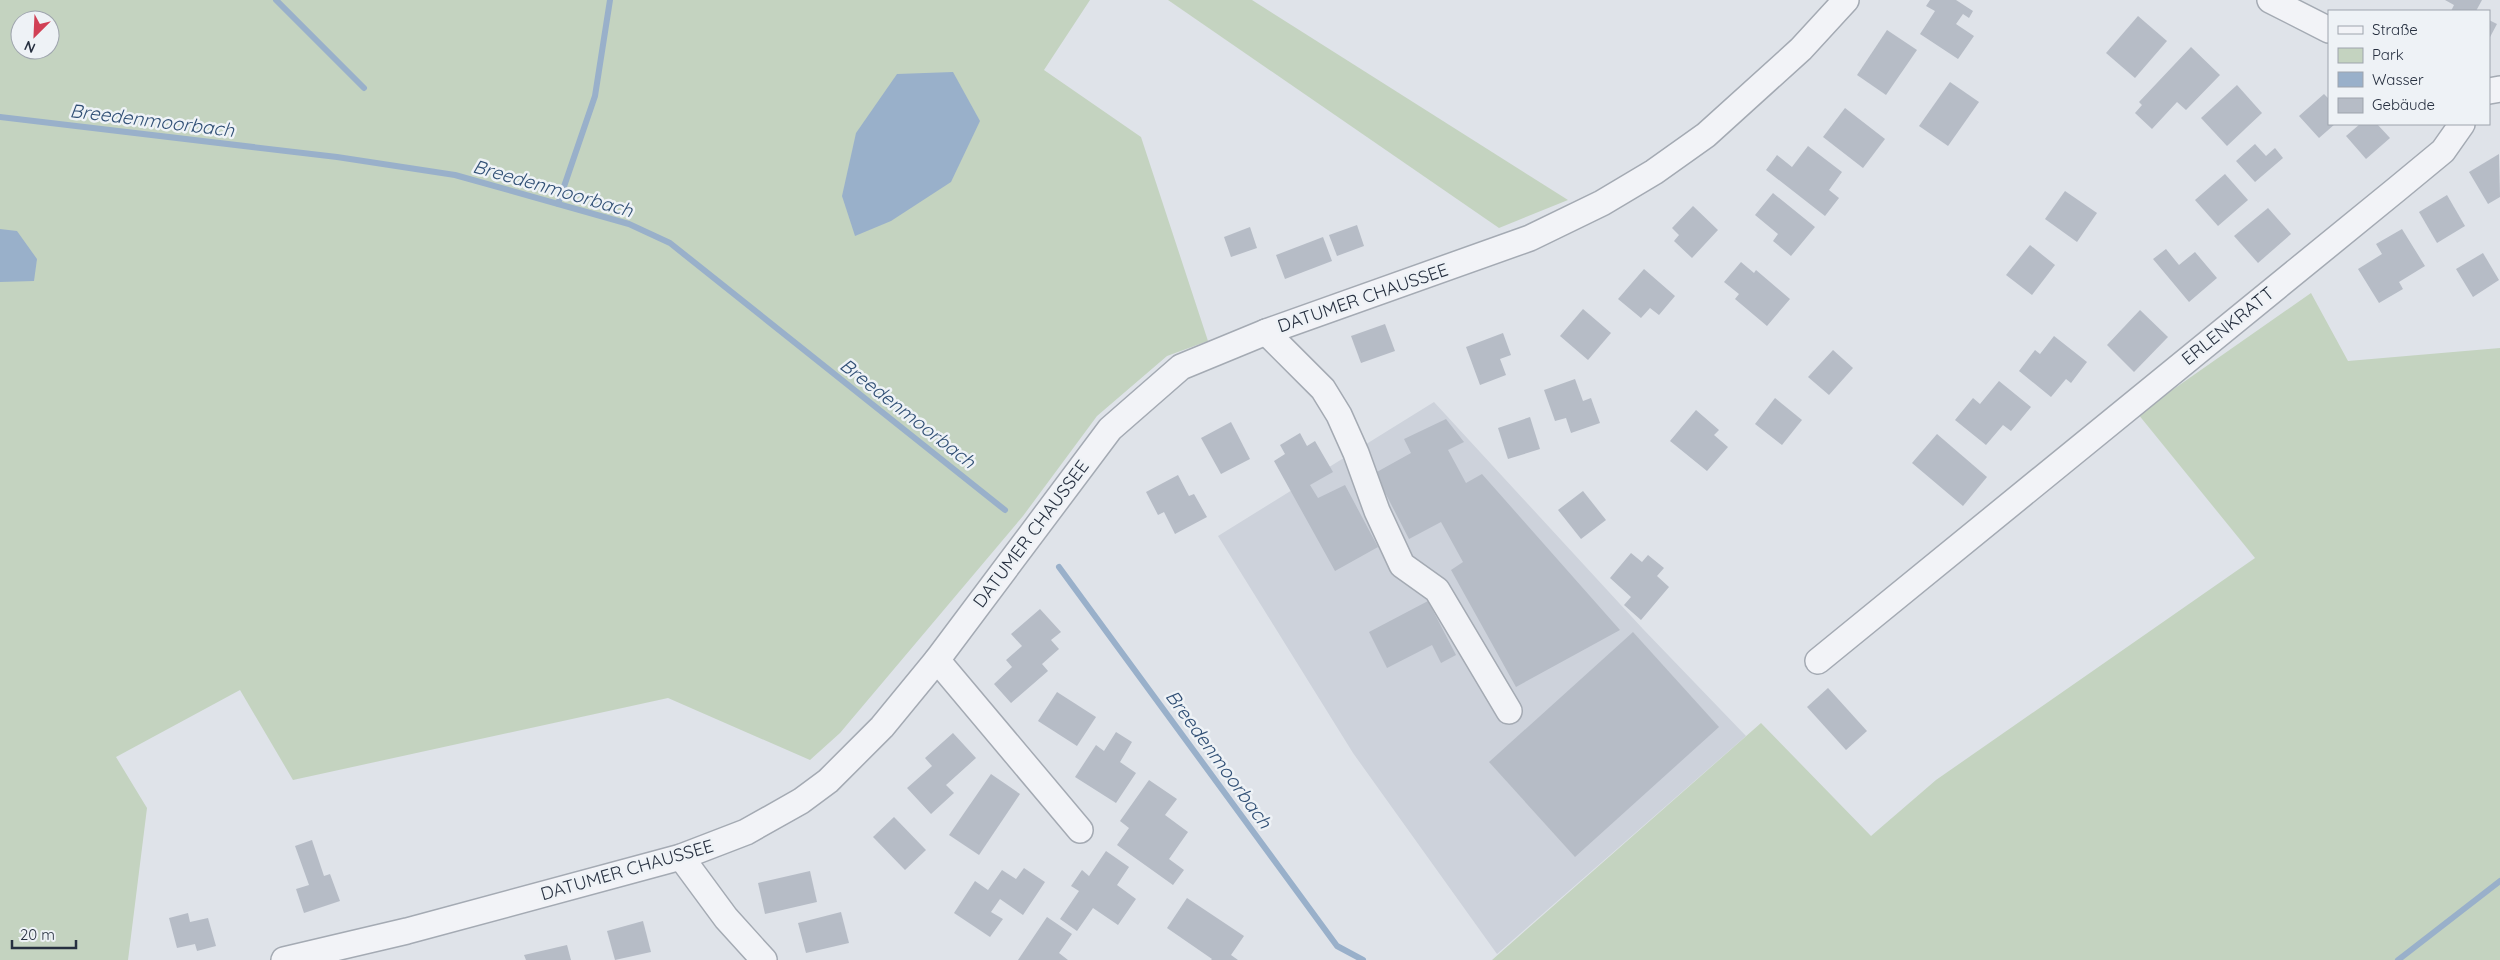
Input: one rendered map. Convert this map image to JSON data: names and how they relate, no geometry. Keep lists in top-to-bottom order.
{
  "streets": {
    "street": ["DATUMER CHAUSSEE", "ERLENKRATT"]
  },
  "water": ["Breedenmoorbach"],
  "legend": [
    "Straße",
    "Park",
    "Wasser",
    "Gebäude"
  ],
  "scale_bar": "20 m",
  "north": "bottom left"
}
